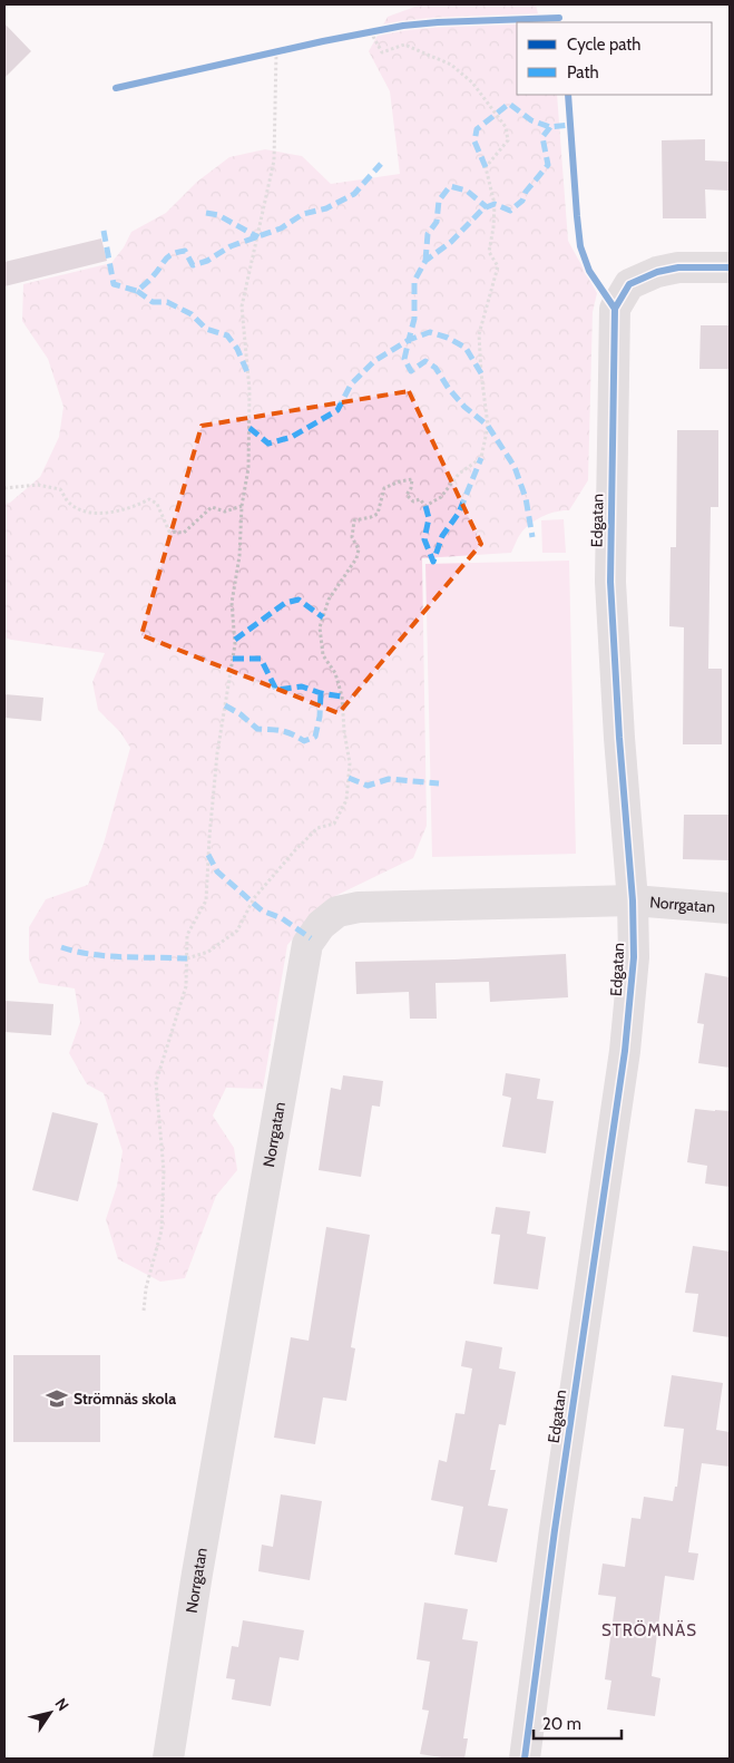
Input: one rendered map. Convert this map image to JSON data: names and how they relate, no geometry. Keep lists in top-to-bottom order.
{
  "streets": {
    "street": ["Edgatan", "Norrgatan"]
  },
  "crossings": [
    ["Edgatan", "Norrgatan"]
  ],
  "districts": ["STRÖMNÄS"],
  "places": {
    "school or university": ["Strömnäs skola"]
  },
  "legend": ["Cycle path", "Path"],
  "scale_bar": "20 m",
  "north": "top right"
}
